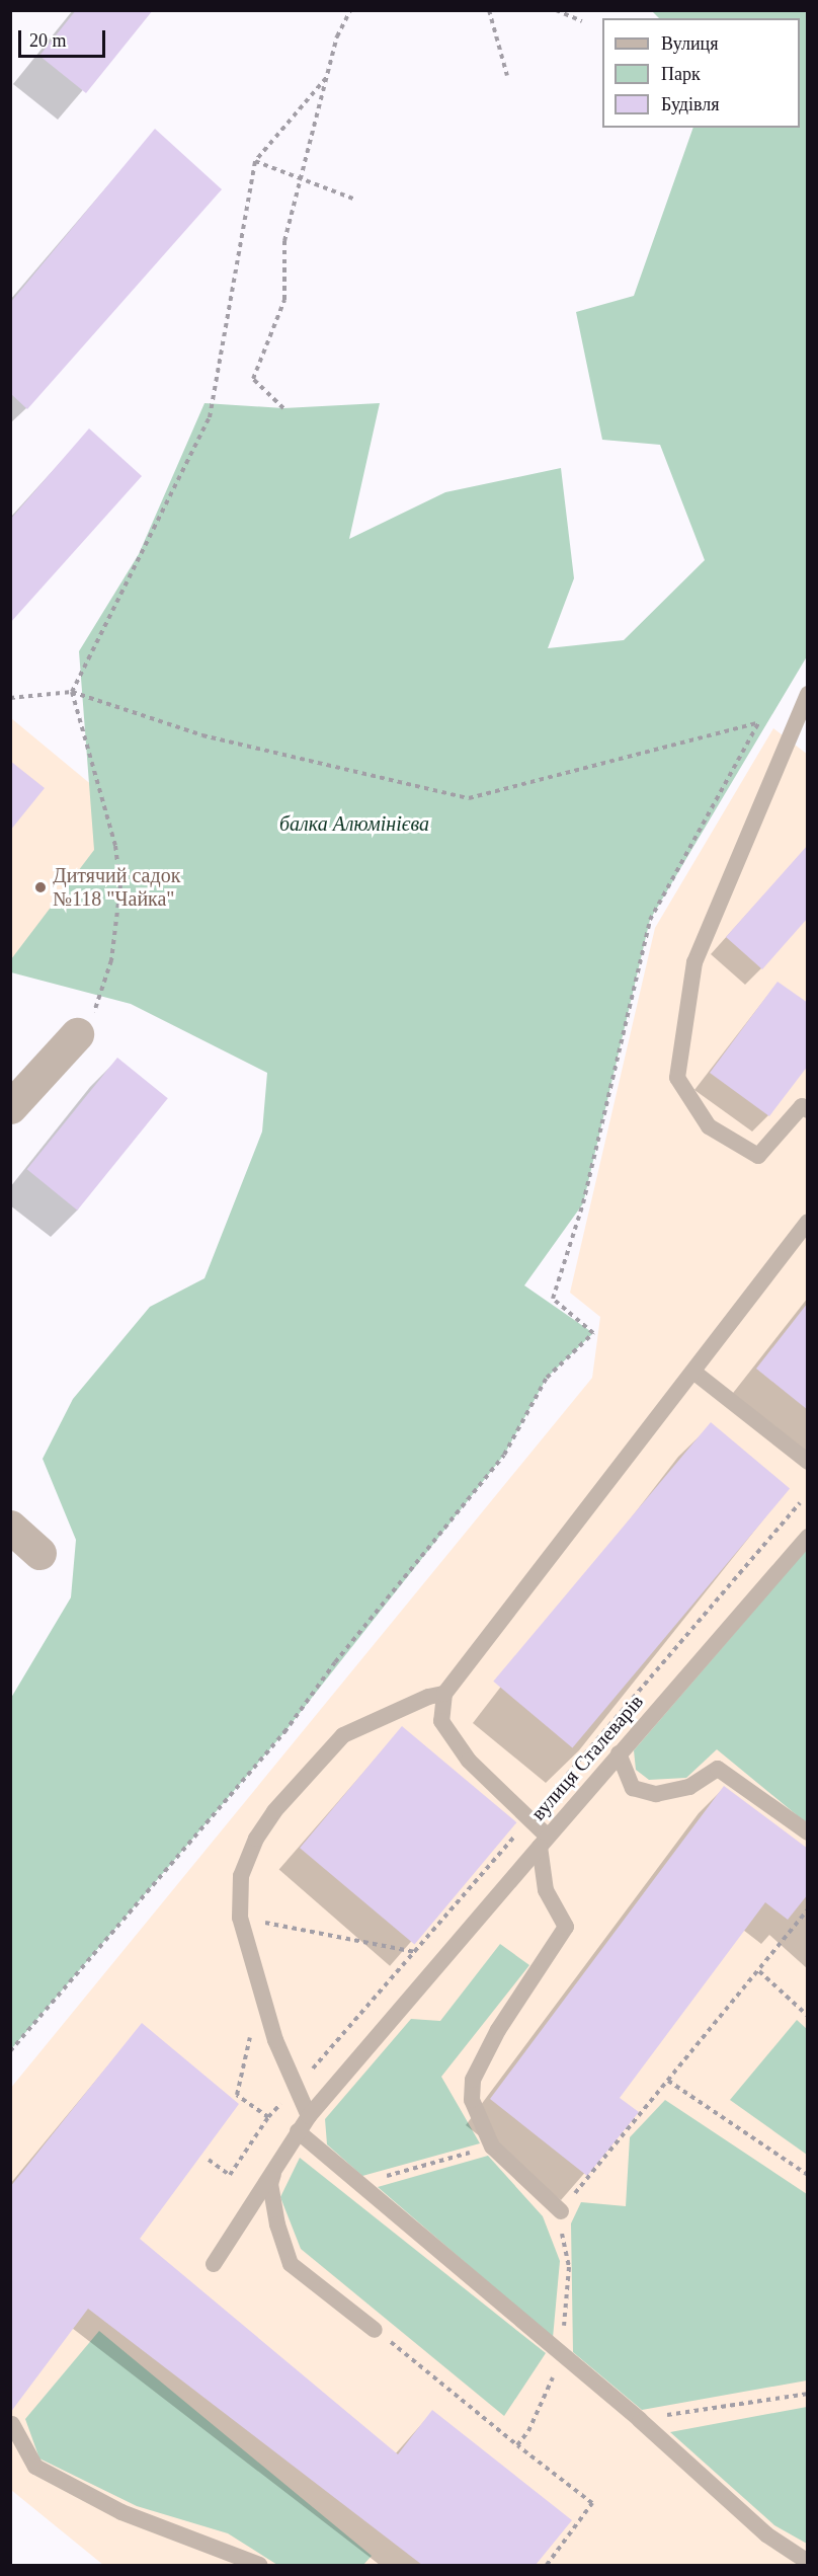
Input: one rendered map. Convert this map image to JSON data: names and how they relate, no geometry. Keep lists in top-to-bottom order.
{
  "streets": {
    "lane": ["вулиця Сталеварів"]
  },
  "parks": ["балка Алюмінієва"],
  "places": ["Дитячий садок №118 \"Чайка\""],
  "legend": ["Вулиця", "Парк", "Будівля"],
  "scale_bar": "20 m"
}
